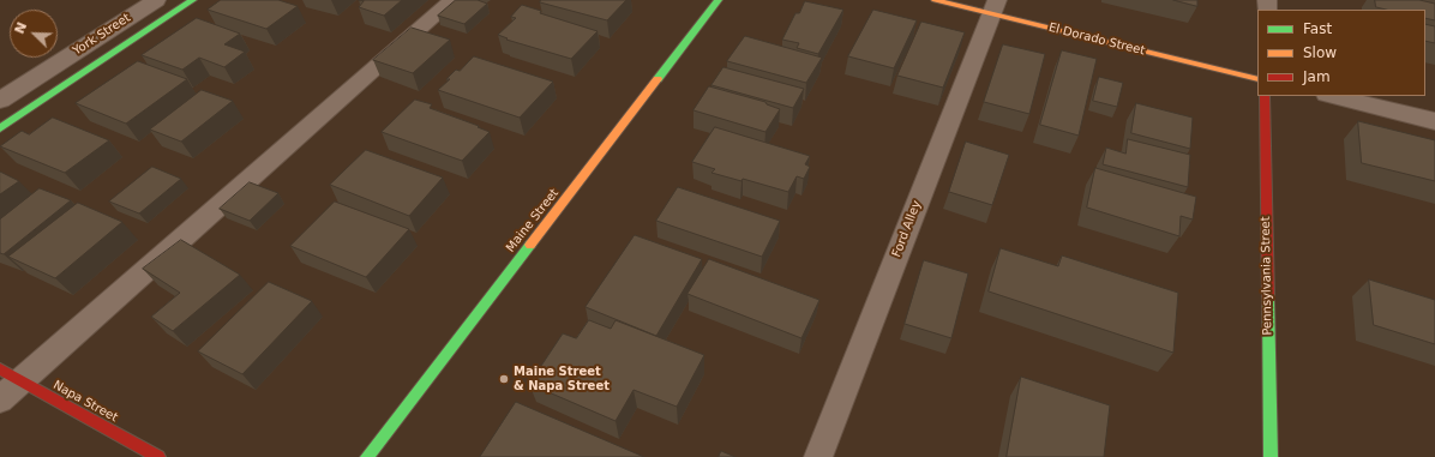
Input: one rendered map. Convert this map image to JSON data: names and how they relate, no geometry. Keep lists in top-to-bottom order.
{
  "streets": {
    "street": [
      "York Street",
      "El Dorado Street",
      "Maine Street",
      "Pennsylvania Street",
      "Napa Street"
    ],
    "lane": ["Ford Alley"]
  },
  "crossings": [
    ["El Dorado Street", "Ford Alley"]
  ],
  "places": ["Maine Street & Napa Street"],
  "legend": ["Fast", "Slow", "Jam"],
  "north": "top left"
}
